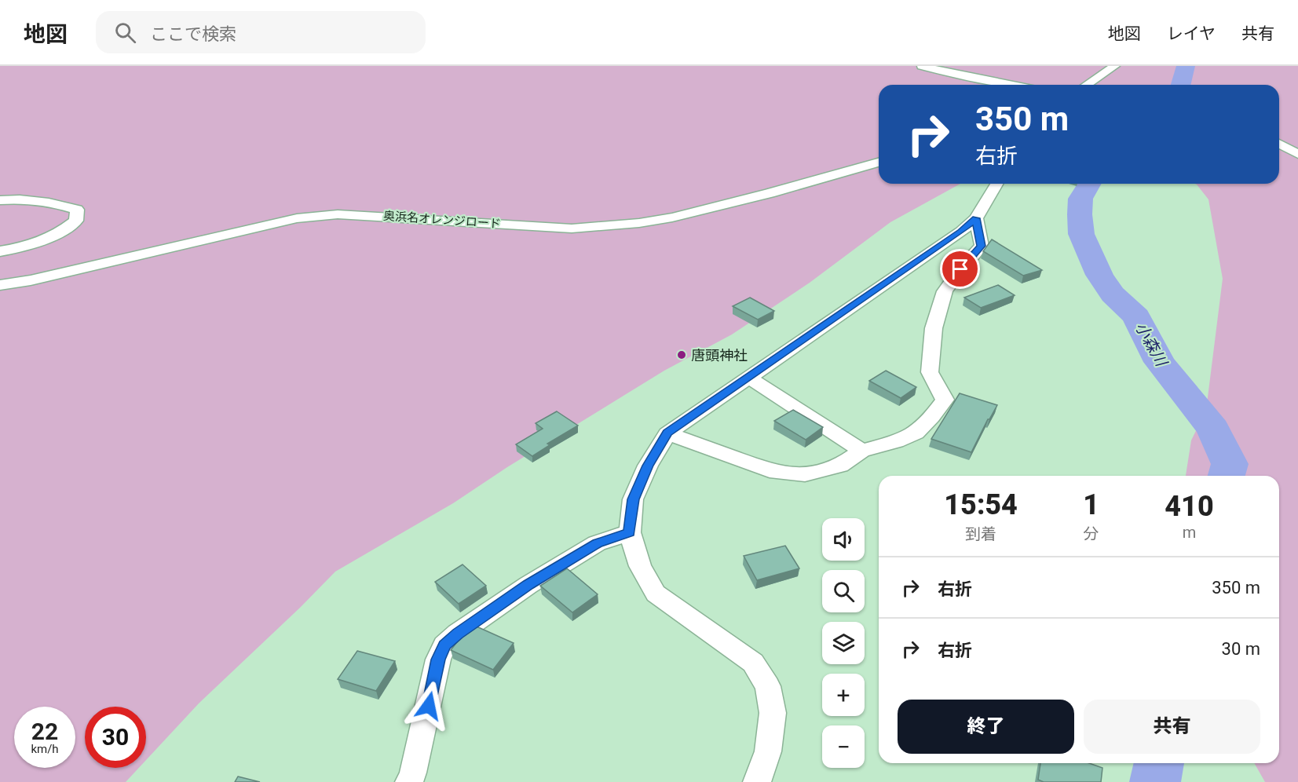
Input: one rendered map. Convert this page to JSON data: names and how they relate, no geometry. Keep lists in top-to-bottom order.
{
  "streets": {
    "street": ["奥浜名オレンジロード"]
  },
  "water": ["小森川"],
  "places": ["唐頭神社"],
  "page": {
    "header": "地図",
    "search": "ここで検索",
    "nav": ["地図", "レイヤ", "共有"],
    "turn": ["350 m", "右折"],
    "eta": [
      "15:54",
      "到着",
      "1",
      "分",
      "410",
      "m"
    ],
    "map_buttons": ["+", "−"],
    "list": [
      {
        "name": "右折",
        "value": "350 m"
      },
      {
        "name": "右折",
        "value": "30 m"
      }
    ],
    "buttons": ["終了", "共有"],
    "speed": "22 km/h",
    "limit": "30"
  }
}
